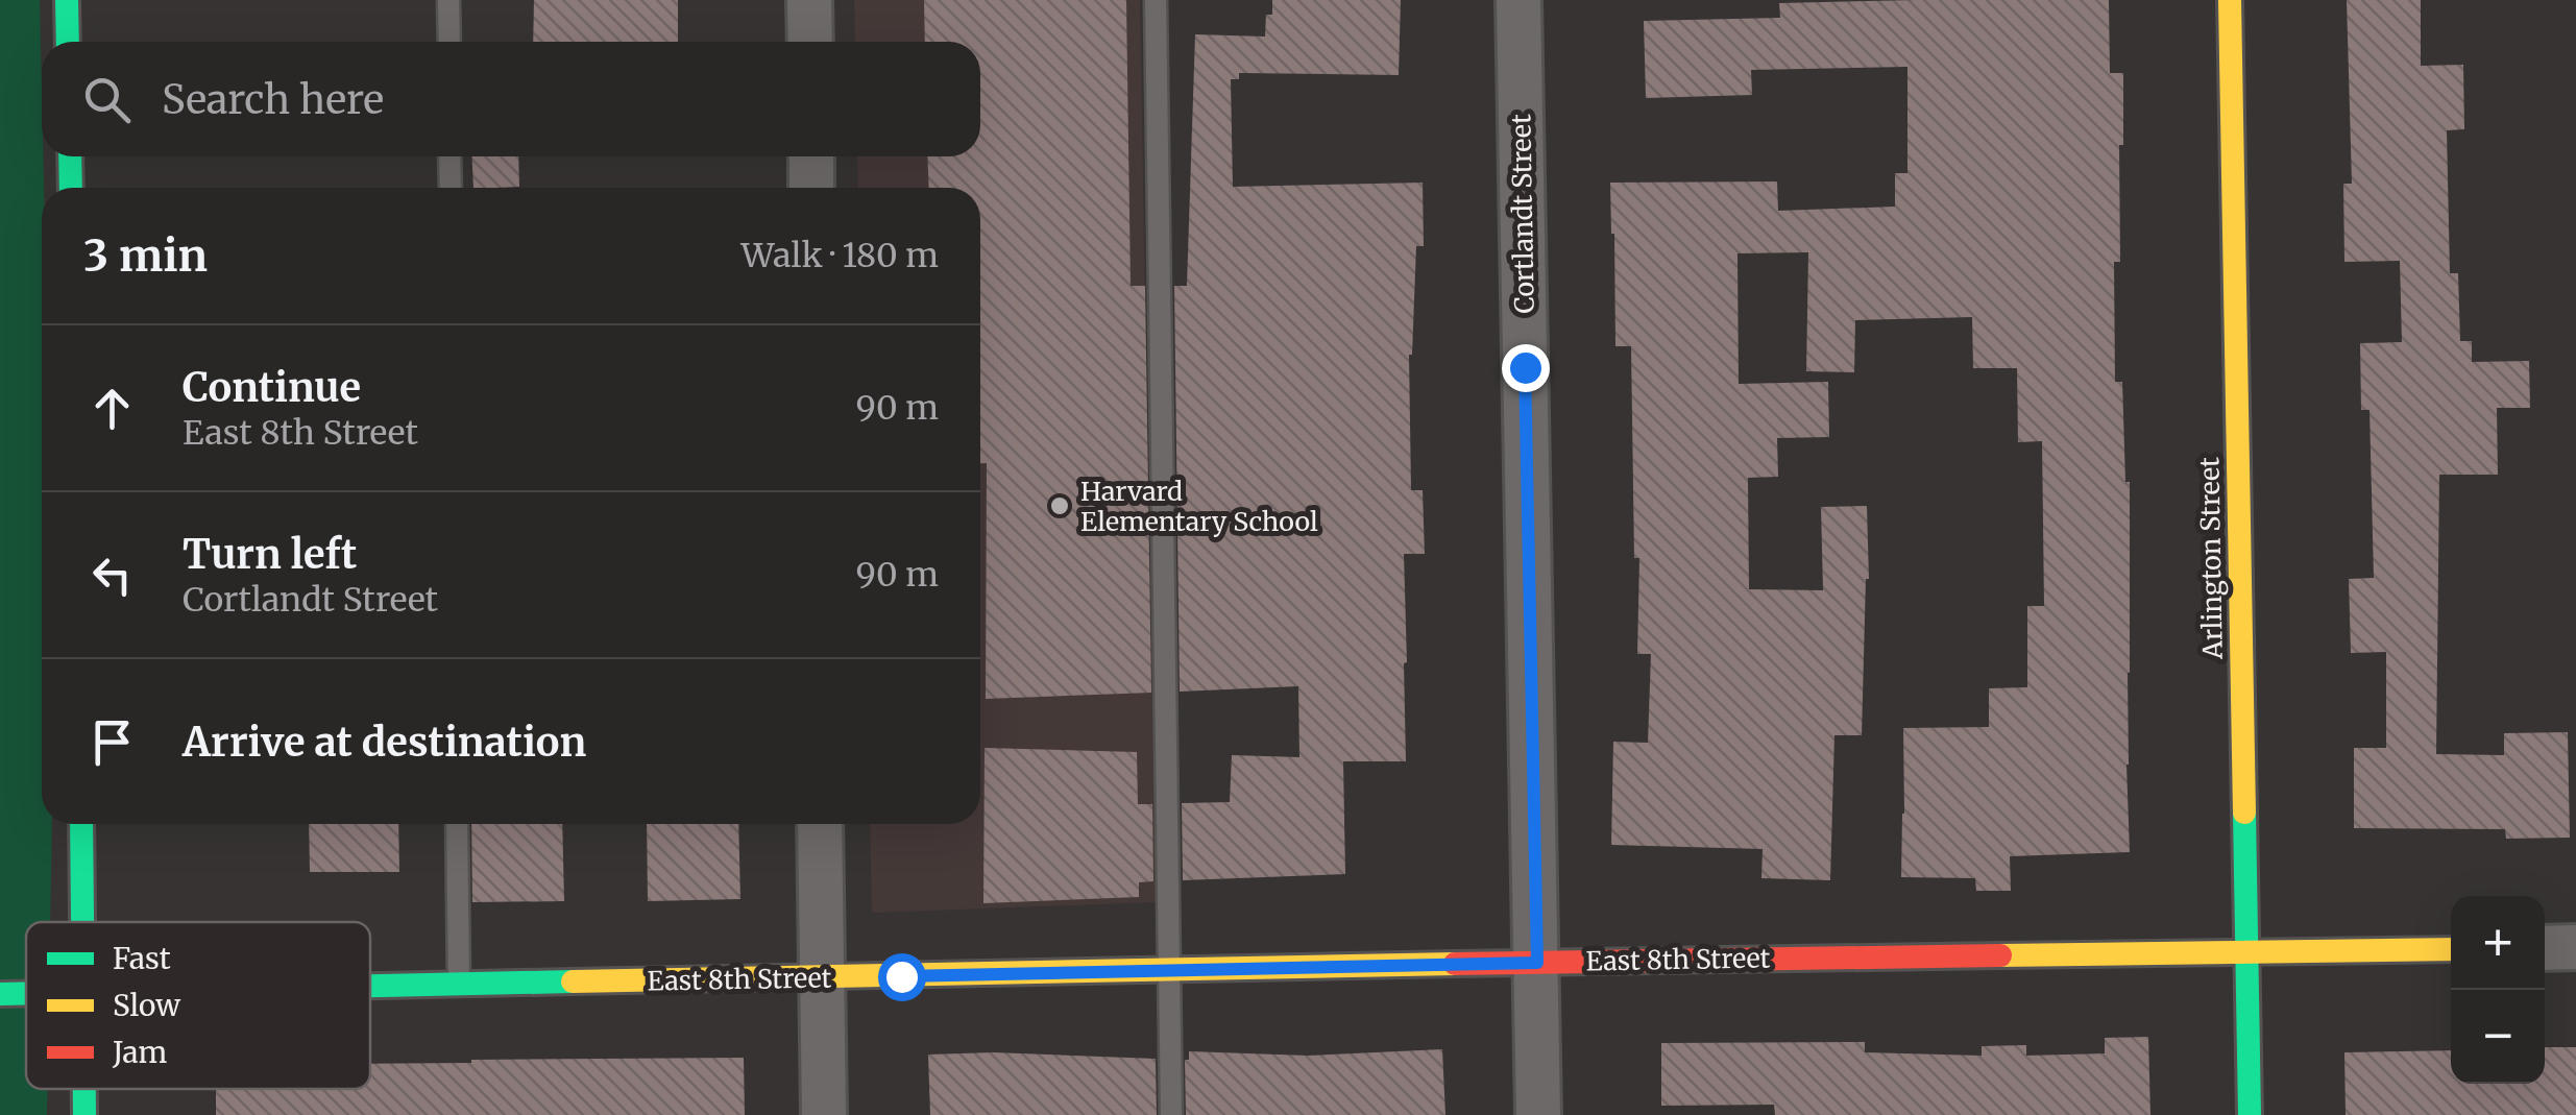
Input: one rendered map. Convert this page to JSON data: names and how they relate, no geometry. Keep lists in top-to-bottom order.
{
  "streets": {
    "street": ["Cortlandt Street", "Arlington Street", "East 8th Street"]
  },
  "crossings": [
    ["Cortlandt Street", "East 8th Street"],
    ["Arlington Street", "East 8th Street"]
  ],
  "places": ["Harvard Elementary School"],
  "legend": ["Fast", "Slow", "Jam"],
  "page": {
    "search": "Search here",
    "heading": ["3 min", "Walk · 180 m"],
    "list": [
      ["Continue", "East 8th Street", "90 m"],
      ["Turn left", "Cortlandt Street", "90 m"],
      "Arrive at destination"
    ],
    "map_buttons": ["+", "−"]
  }
}
